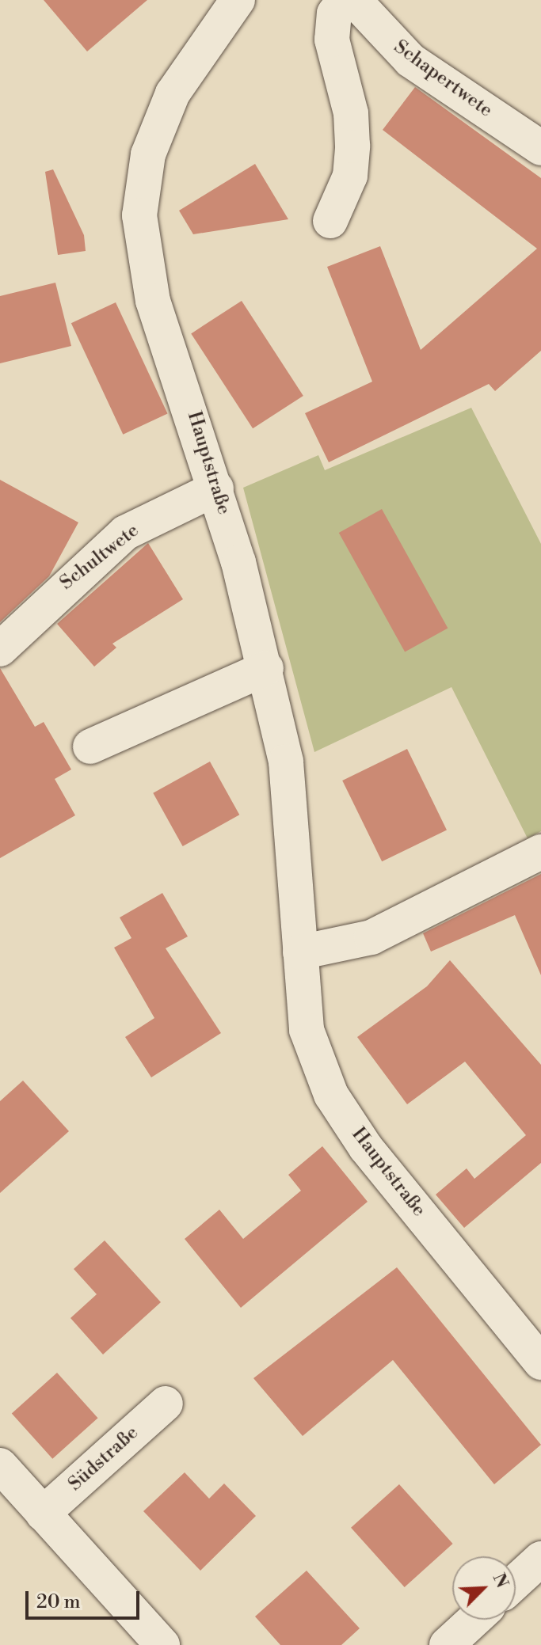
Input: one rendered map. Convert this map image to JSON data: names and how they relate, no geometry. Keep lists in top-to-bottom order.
{
  "streets": {
    "street": [
      "Schapertwete",
      "Hauptstraße",
      "Schultwete",
      "Südstraße"
    ]
  },
  "crossings": [
    ["Hauptstraße", "Schultwete"]
  ],
  "scale_bar": "20 m",
  "north": "top right"
}
